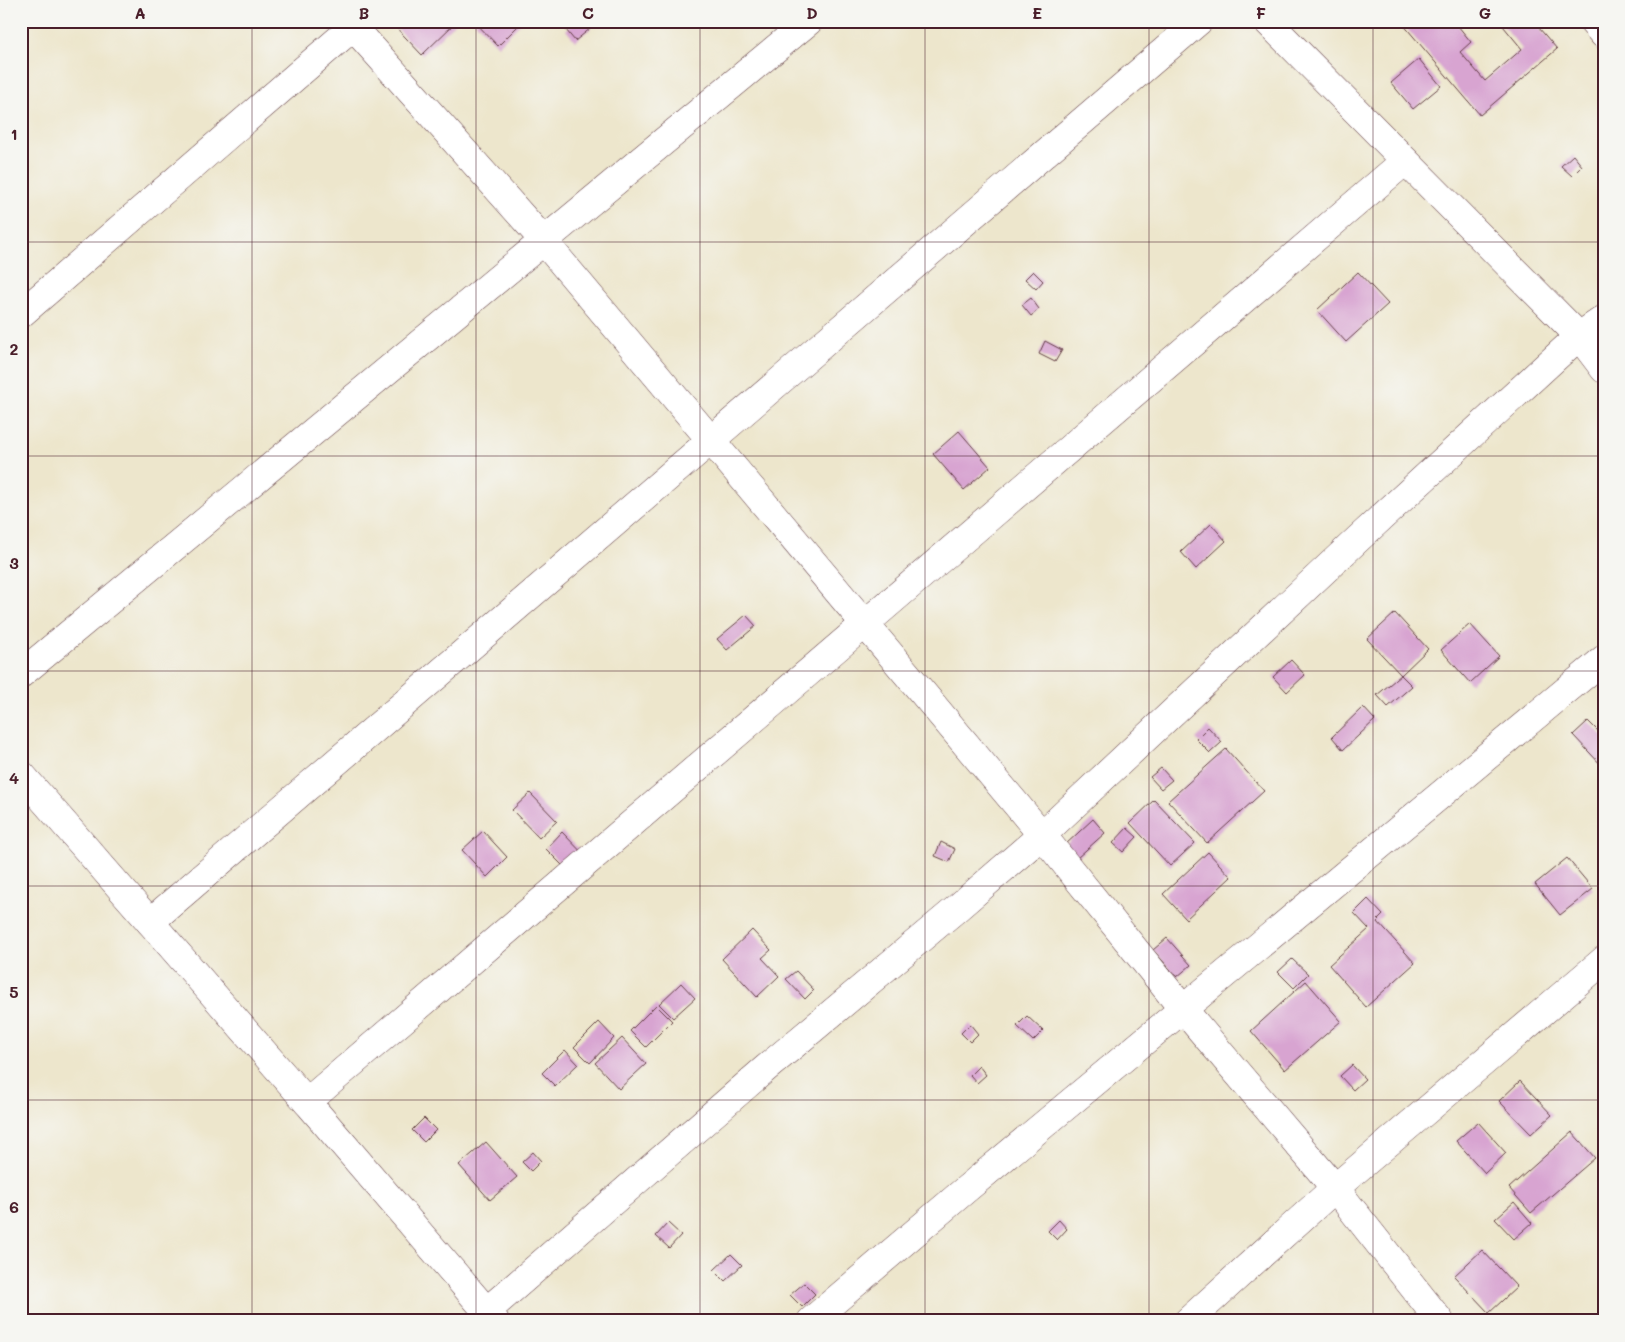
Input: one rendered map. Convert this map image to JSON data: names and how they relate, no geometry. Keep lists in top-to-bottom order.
{
  "grid": {
    "columns": [
      "A",
      "B",
      "C",
      "D",
      "E",
      "F",
      "G"
    ],
    "rows": [
      "1",
      "2",
      "3",
      "4",
      "5",
      "6"
    ]
  }
}
